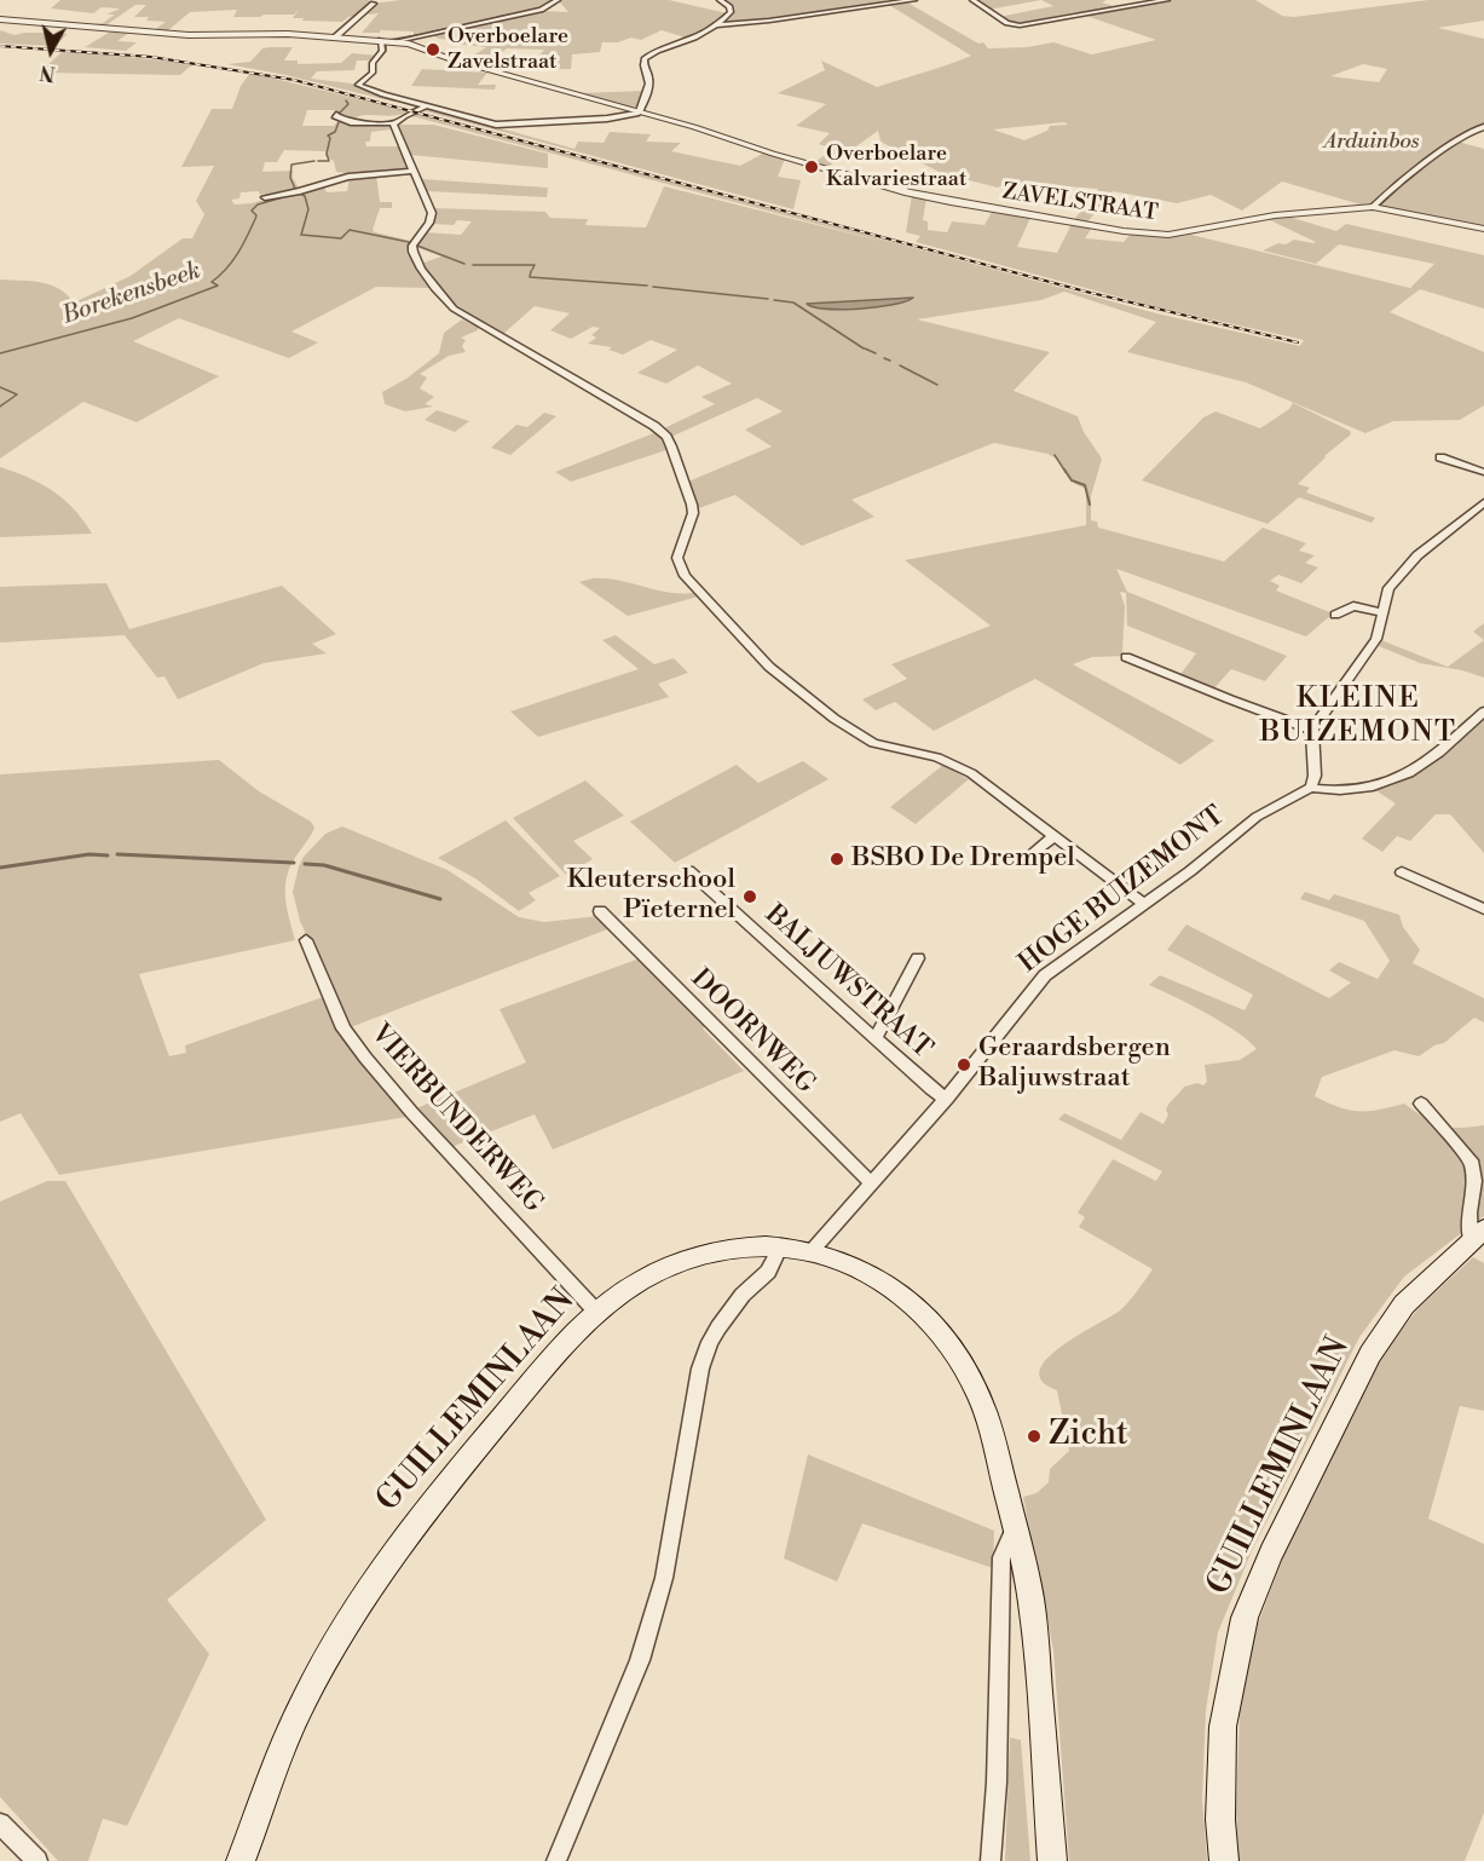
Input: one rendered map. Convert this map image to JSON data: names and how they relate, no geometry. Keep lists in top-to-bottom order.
{
  "streets": {
    "main road": ["GUILLEMINLAAN"],
    "street": [
      "ZAVELSTRAAT",
      "HOGE BUIZEMONT",
      "BALJUWSTRAAT",
      "DOORNWEG",
      "VIERBUNDERWEG"
    ]
  },
  "crossings": [
    ["HOGE BUIZEMONT", "BALJUWSTRAAT"],
    ["HOGE BUIZEMONT", "DOORNWEG"],
    ["HOGE BUIZEMONT", "GUILLEMINLAAN"],
    ["VIERBUNDERWEG", "GUILLEMINLAAN"]
  ],
  "districts": ["KLEINE BUIZEMONT"],
  "water": ["Borekensbeek"],
  "parks": ["Arduinbos"],
  "places": [
    "Overboelare Zavelstraat",
    "Overboelare Kalvariestraat",
    "BSBO De Drempel",
    "Kleuterschool Pïeternel",
    "Geraardsbergen Baljuwstraat",
    "Zicht"
  ],
  "north": "bottom"
}
